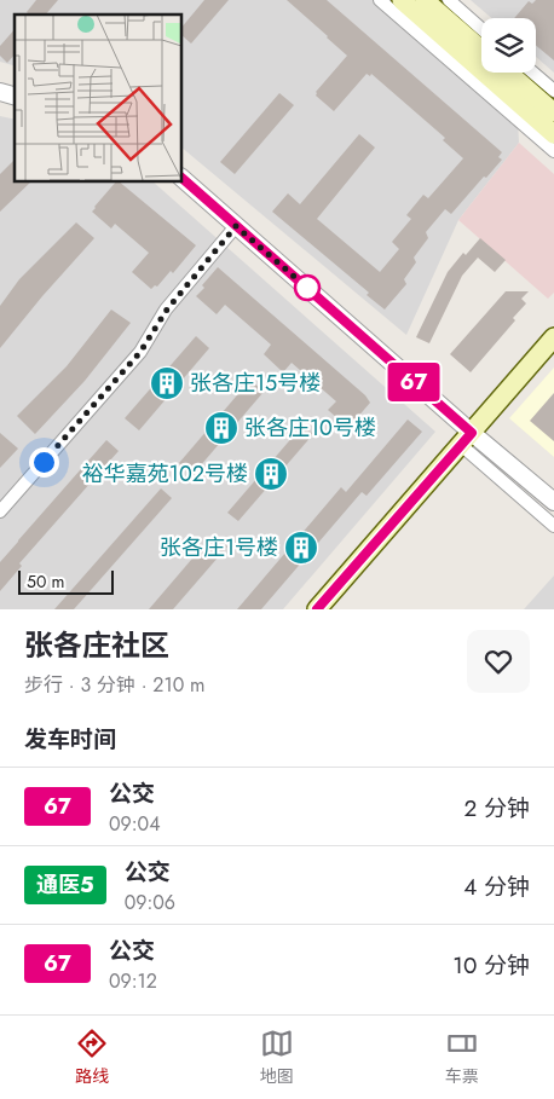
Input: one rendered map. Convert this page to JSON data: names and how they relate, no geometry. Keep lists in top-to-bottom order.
{
  "places": {
    "building": [
      "张各庄15号楼",
      "张各庄10号楼",
      "裕华嘉苑102号楼",
      "张各庄1号楼"
    ]
  },
  "lines": ["bus line 67"],
  "scale_bar": "50 m",
  "page": {
    "on_map": "67",
    "scale": "50 m",
    "heading": [
      ["张各庄社区", "步行 · 3 分钟 · 210 m"],
      "发车时间"
    ],
    "list": [
      {
        "mark": "67",
        "name": "公交",
        "note": "09:04",
        "value": "2 分钟"
      },
      {
        "mark": "通医5",
        "name": "公交",
        "note": "09:06",
        "value": "4 分钟"
      },
      {
        "mark": "67",
        "name": "公交",
        "note": "09:12",
        "value": "10 分钟"
      }
    ],
    "tabs": ["路线", "地图", "车票"]
  }
}
